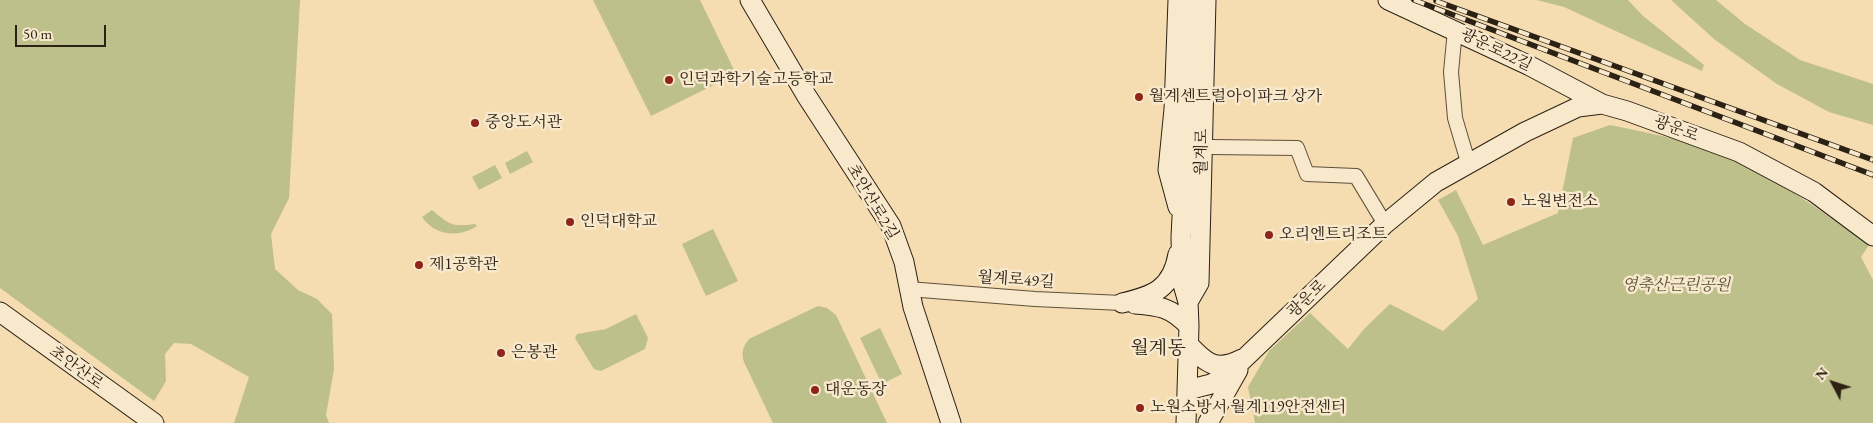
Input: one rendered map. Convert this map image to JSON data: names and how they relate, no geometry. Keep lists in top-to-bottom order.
{
  "streets": {
    "street": [
      "광운로22길",
      "광운로",
      "월계로",
      "초안산로2길",
      "월계로49길",
      "초안산로"
    ]
  },
  "crossings": [
    ["광운로22길", "광운로"],
    ["광운로", "월계로"],
    ["초안산로2길", "월계로49길"]
  ],
  "districts": ["월계동"],
  "parks": ["영축산근린공원"],
  "places": [
    "인덕과학기술고등학교",
    "월계센트럴아이파크 상가",
    "중앙도서관",
    "노원변전소",
    "인덕대학교",
    "오리엔트리조트",
    "제1공학관",
    "은봉관",
    "대운동장",
    "노원소방서 월계119안전센터"
  ],
  "scale_bar": "50 m",
  "north": "top left"
}
